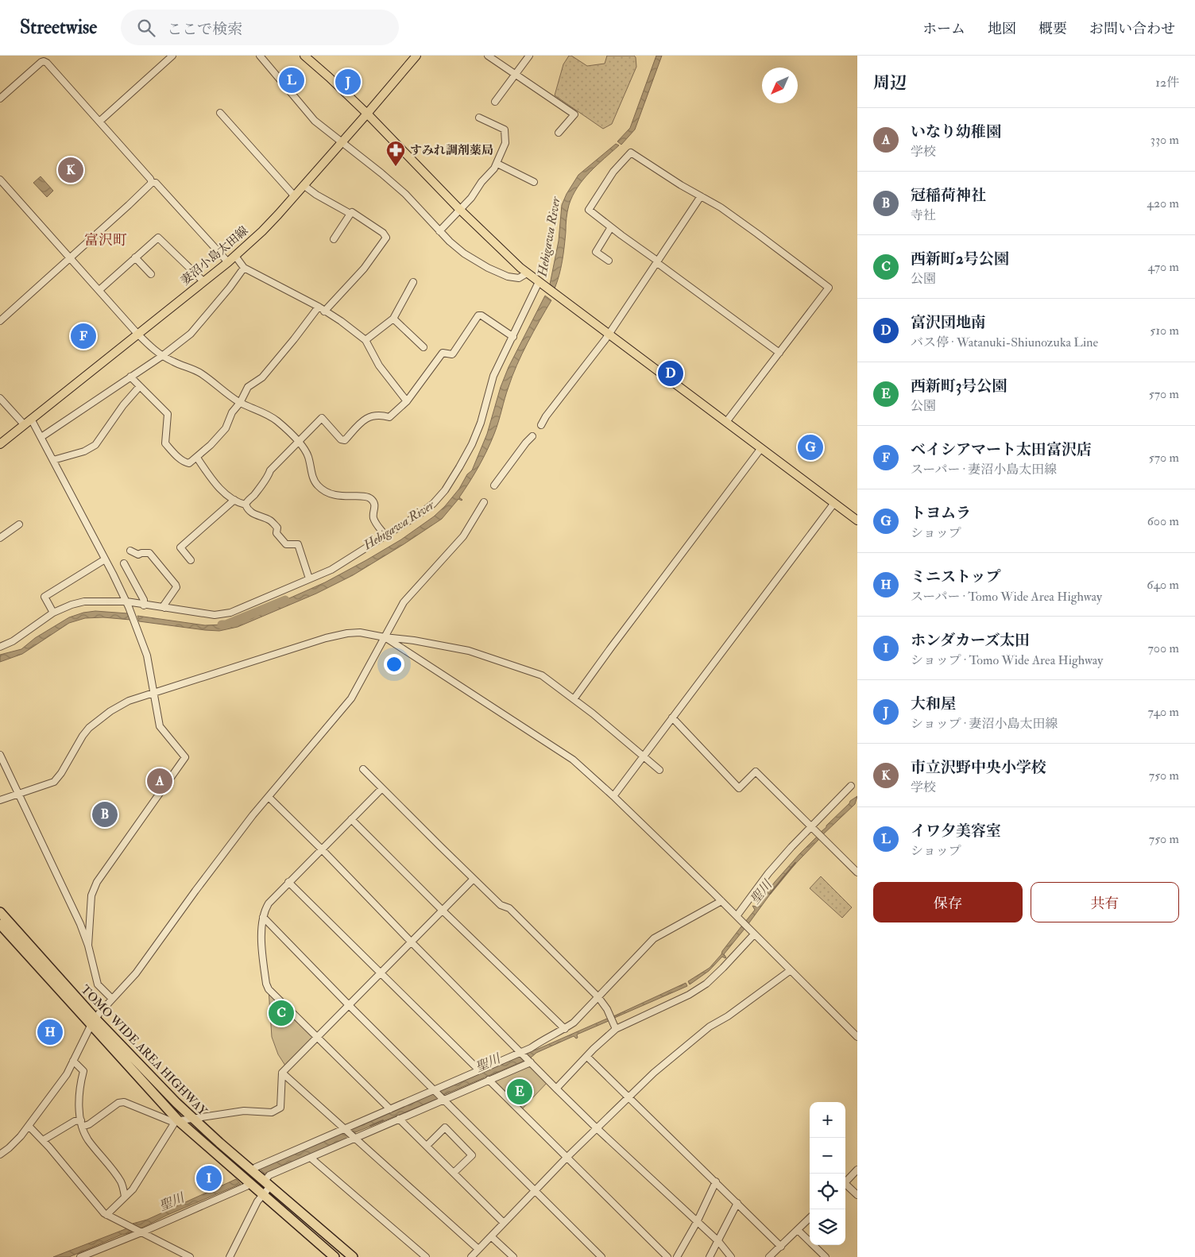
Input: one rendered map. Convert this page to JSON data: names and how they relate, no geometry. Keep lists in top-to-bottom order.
{
  "streets": {
    "highway": ["TOMO WIDE AREA HIGHWAY"],
    "main road": ["妻沼小島太田線"]
  },
  "districts": ["富沢町"],
  "water": ["Hebigawa River", "聖川"],
  "places": {
    "pharmacy": ["すみれ調剤薬局"]
  },
  "north": "bottom left",
  "page": {
    "header": "Streetwise",
    "search": "ここで検索",
    "nav": [
      "ホーム",
      "地図",
      "概要",
      "お問い合わせ"
    ],
    "heading": ["周辺", "12件"],
    "pins": [
      "L",
      "J",
      "K",
      "F",
      "D",
      "G",
      "A",
      "B",
      "C",
      "H",
      "E",
      "I"
    ],
    "list": [
      {
        "mark": "A",
        "name": "いなり幼稚園",
        "note": "学校",
        "value": "330 m"
      },
      {
        "mark": "B",
        "name": "冠稲荷神社",
        "note": "寺社",
        "value": "420 m"
      },
      {
        "mark": "C",
        "name": "西新町2号公園",
        "note": "公園",
        "value": "470 m"
      },
      {
        "mark": "D",
        "name": "富沢団地南",
        "note": "バス停 · Watanuki-Shiunozuka Line",
        "value": "510 m"
      },
      {
        "mark": "E",
        "name": "西新町3号公園",
        "note": "公園",
        "value": "570 m"
      },
      {
        "mark": "F",
        "name": "ベイシアマート太田富沢店",
        "note": "スーパー · 妻沼小島太田線",
        "value": "570 m"
      },
      {
        "mark": "G",
        "name": "トヨムラ",
        "note": "ショップ",
        "value": "600 m"
      },
      {
        "mark": "H",
        "name": "ミニストップ",
        "note": "スーパー · Tomo Wide Area Highway",
        "value": "640 m"
      },
      {
        "mark": "I",
        "name": "ホンダカーズ太田",
        "note": "ショップ · Tomo Wide Area Highway",
        "value": "700 m"
      },
      {
        "mark": "J",
        "name": "大和屋",
        "note": "ショップ · 妻沼小島太田線",
        "value": "740 m"
      },
      {
        "mark": "K",
        "name": "市立沢野中央小学校",
        "note": "学校",
        "value": "750 m"
      },
      {
        "mark": "L",
        "name": "イワ夕美容室",
        "note": "ショップ",
        "value": "750 m"
      }
    ],
    "buttons": ["保存", "共有"],
    "map_buttons": ["+", "−"]
  }
}
